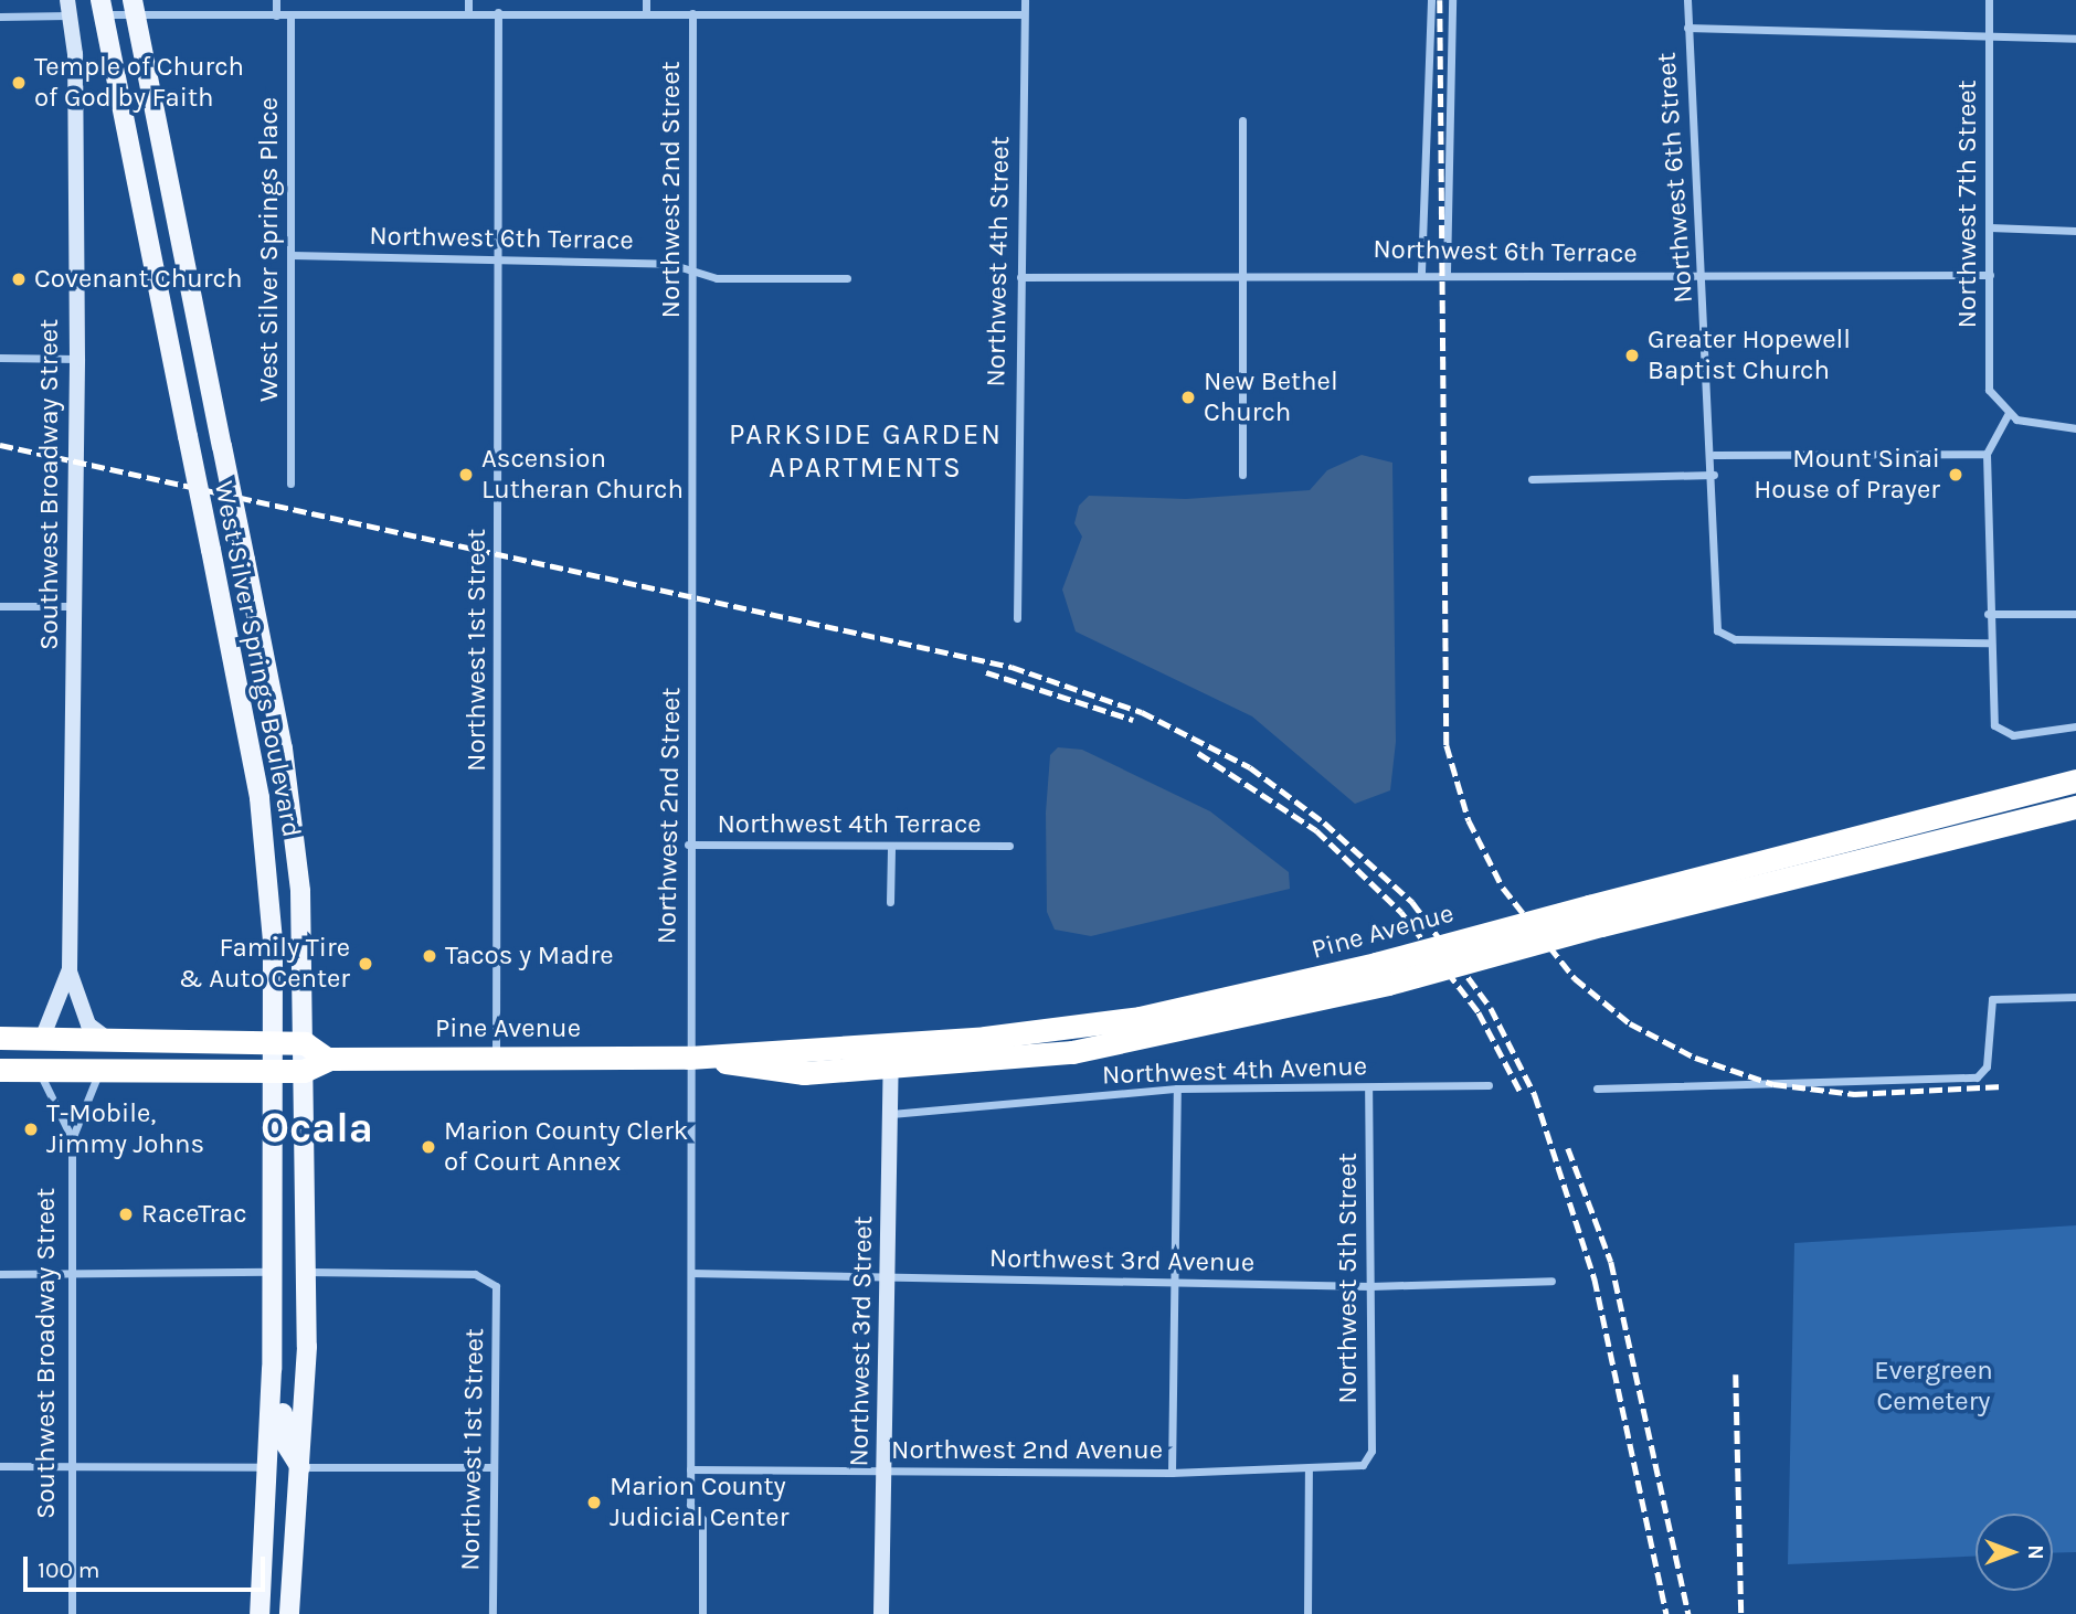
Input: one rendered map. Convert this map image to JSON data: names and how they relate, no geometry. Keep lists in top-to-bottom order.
{
  "streets": {
    "highway": ["Pine Avenue"],
    "main road": ["West Silver Springs Boulevard"],
    "street": [
      "Northwest 6th Street",
      "Northwest 2nd Street",
      "Northwest 7th Street",
      "Northwest 6th Terrace",
      "West Silver Springs Place",
      "Northwest 4th Street",
      "Southwest Broadway Street",
      "Northwest 1st Street",
      "Northwest 4th Terrace",
      "Northwest 4th Avenue",
      "Northwest 3rd Avenue",
      "Northwest 5th Street",
      "Northwest 3rd Street",
      "Northwest 2nd Avenue"
    ]
  },
  "crossings": [
    ["Northwest 6th Street", "Northwest 6th Terrace"],
    ["Northwest 2nd Street", "Northwest 6th Terrace"],
    ["Northwest 2nd Street", "Northwest 4th Terrace"],
    ["Northwest 2nd Street", "Pine Avenue"],
    ["Northwest 2nd Street", "Northwest 3rd Avenue"],
    ["Northwest 2nd Street", "Northwest 2nd Avenue"],
    ["Northwest 7th Street", "Northwest 6th Terrace"],
    ["Northwest 6th Terrace", "West Silver Springs Place"],
    ["Northwest 6th Terrace", "Northwest 4th Street"],
    ["Northwest 6th Terrace", "Northwest 1st Street"],
    ["Southwest Broadway Street", "Pine Avenue"],
    ["Northwest 1st Street", "West Silver Springs Boulevard"],
    ["Northwest 1st Street", "Pine Avenue"],
    ["West Silver Springs Boulevard", "Pine Avenue"],
    ["Pine Avenue", "Northwest 3rd Street"],
    ["Northwest 4th Avenue", "Northwest 5th Street"],
    ["Northwest 4th Avenue", "Northwest 3rd Street"],
    ["Northwest 3rd Avenue", "Northwest 5th Street"],
    ["Northwest 3rd Avenue", "Northwest 3rd Street"],
    ["Northwest 5th Street", "Northwest 2nd Avenue"],
    ["Northwest 3rd Street", "Northwest 2nd Avenue"]
  ],
  "districts": ["PARKSIDE GARDEN APARTMENTS", "Ocala"],
  "parks": ["Evergreen Cemetery"],
  "places": [
    "Temple of Church of God by Faith",
    "Covenant Church",
    "Greater Hopewell Baptist Church",
    "New Bethel Church",
    "Ascension Lutheran Church",
    "Mount Sinai House of Prayer",
    "Tacos y Madre",
    "Family Tire & Auto Center",
    "T-Mobile, Jimmy Johns",
    "Marion County Clerk of Court Annex",
    "RaceTrac",
    "Marion County Judicial Center"
  ],
  "scale_bar": "100 m",
  "north": "right"
}
